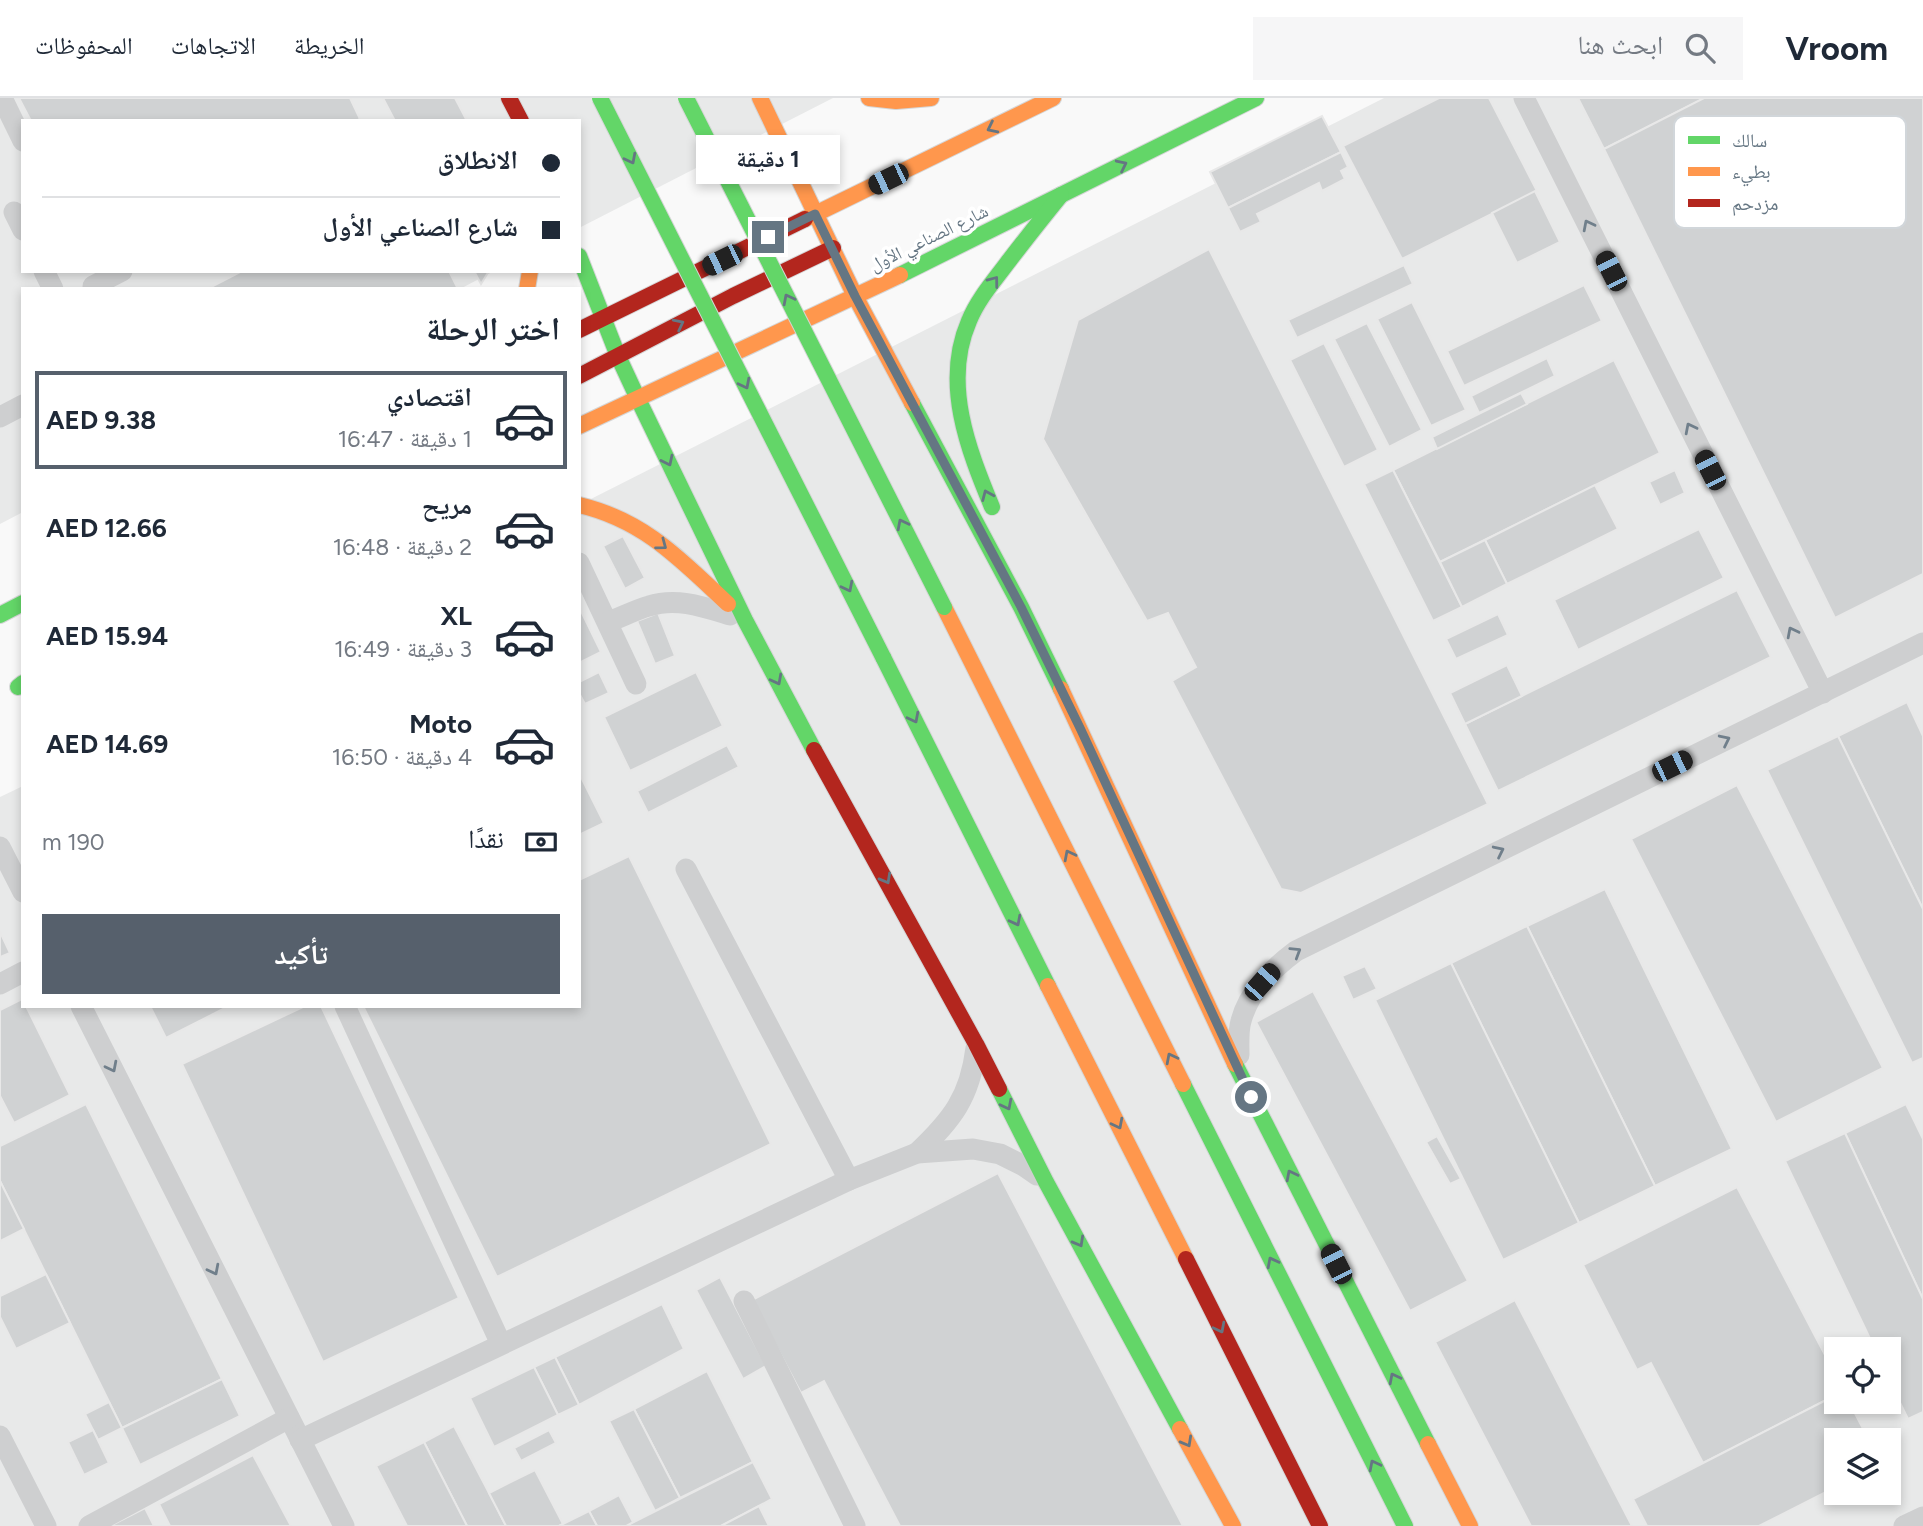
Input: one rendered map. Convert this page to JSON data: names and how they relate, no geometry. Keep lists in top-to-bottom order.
{
  "streets": {
    "main road": ["شارع الصناعي الأول"]
  },
  "legend": ["سالك", "بطيء", "مزدحم"],
  "page": {
    "header": "Vroom",
    "search": "ابحث هنا",
    "nav": ["الخريطة", "الاتجاهات", "المحفوظات"],
    "banner": ["الانطلاق", "شارع الصناعي الأول"],
    "bubble": "1 دقيقة",
    "heading": "اختر الرحلة",
    "list": [
      {
        "name": "اقتصادي",
        "note": "1 دقيقة · 16:47",
        "value": "AED 9.38"
      },
      {
        "name": "مريح",
        "note": "2 دقيقة · 16:48",
        "value": "AED 12.66"
      },
      {
        "name": "XL",
        "note": "3 دقيقة · 16:49",
        "value": "AED 15.94"
      },
      {
        "name": "Moto",
        "note": "4 دقيقة · 16:50",
        "value": "AED 14.69"
      }
    ],
    "pay": ["نقدًا", "190 m"],
    "buttons": "تأكيد"
  }
}
